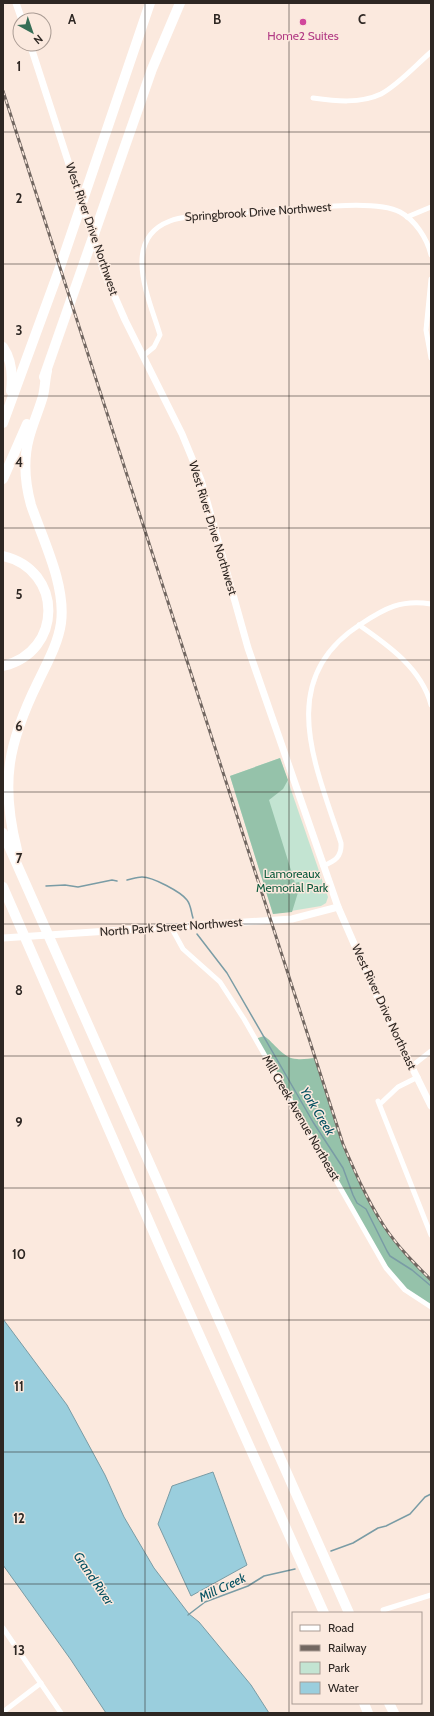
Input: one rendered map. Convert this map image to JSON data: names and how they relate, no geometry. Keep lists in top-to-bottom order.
{
  "streets": {
    "main road": ["West River Drive Northwest", "North Park Street Northwest", "West River Drive Northeast"],
    "street": ["Springbrook Drive Northwest", "Mill Creek Avenue Northeast"]
  },
  "crossings": [
    ["Springbrook Drive Northwest", "West River Drive Northwest"],
    ["West River Drive Northwest", "North Park Street Northwest"],
    ["West River Drive Northwest", "West River Drive Northeast"],
    ["North Park Street Northwest", "West River Drive Northeast"],
    ["North Park Street Northwest", "Mill Creek Avenue Northeast"]
  ],
  "water": ["York Creek", "Grand River", "Mill Creek"],
  "parks": ["Lamoreaux Memorial Park"],
  "places": ["Home2 Suites"],
  "legend": [
    "Road",
    "Railway",
    "Park",
    "Water"
  ],
  "north": "bottom right",
  "grid": {
    "columns": ["A", "B", "C"],
    "rows": [
      "1",
      "2",
      "3",
      "4",
      "5",
      "6",
      "7",
      "8",
      "9",
      "10",
      "11",
      "12",
      "13"
    ]
  }
}
